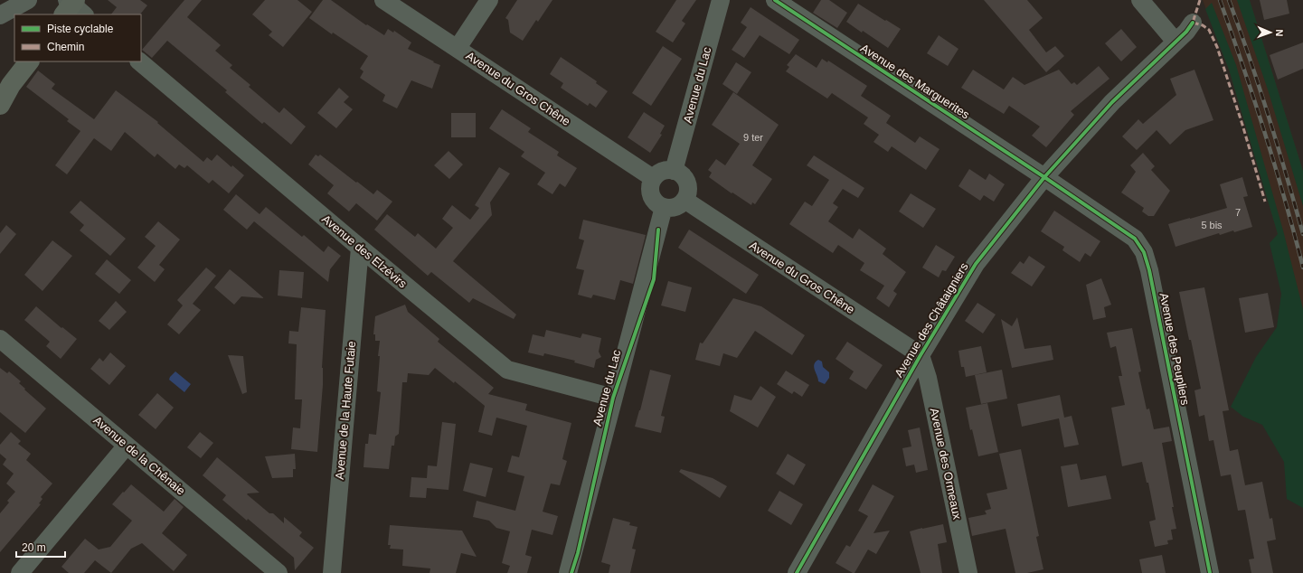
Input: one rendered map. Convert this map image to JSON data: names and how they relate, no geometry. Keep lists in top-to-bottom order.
{
  "streets": {
    "street": [
      "Avenue des Marguerites",
      "Avenue du Lac",
      "Avenue du Gros Chêne",
      "Avenue des Elzévirs",
      "Avenue des Châtaigniers",
      "Avenue des Peupliers",
      "Avenue de la Haute Futaie",
      "Avenue de la Chênaie",
      "Avenue des Ormeaux"
    ]
  },
  "crossings": [
    ["Avenue des Marguerites", "Avenue des Châtaigniers"],
    ["Avenue des Marguerites", "Avenue des Peupliers"],
    ["Avenue du Lac", "Avenue du Gros Chêne"],
    ["Avenue du Lac", "Avenue des Elzévirs"],
    ["Avenue du Gros Chêne", "Avenue des Châtaigniers"],
    ["Avenue du Gros Chêne", "Avenue des Ormeaux"],
    ["Avenue des Elzévirs", "Avenue de la Haute Futaie"],
    ["Avenue des Châtaigniers", "Avenue des Peupliers"],
    ["Avenue des Châtaigniers", "Avenue des Ormeaux"]
  ],
  "house_numbers": ["9 ter", "7", "5 bis"],
  "legend": ["Piste cyclable", "Chemin"],
  "scale_bar": "20 m",
  "north": "right"
}
